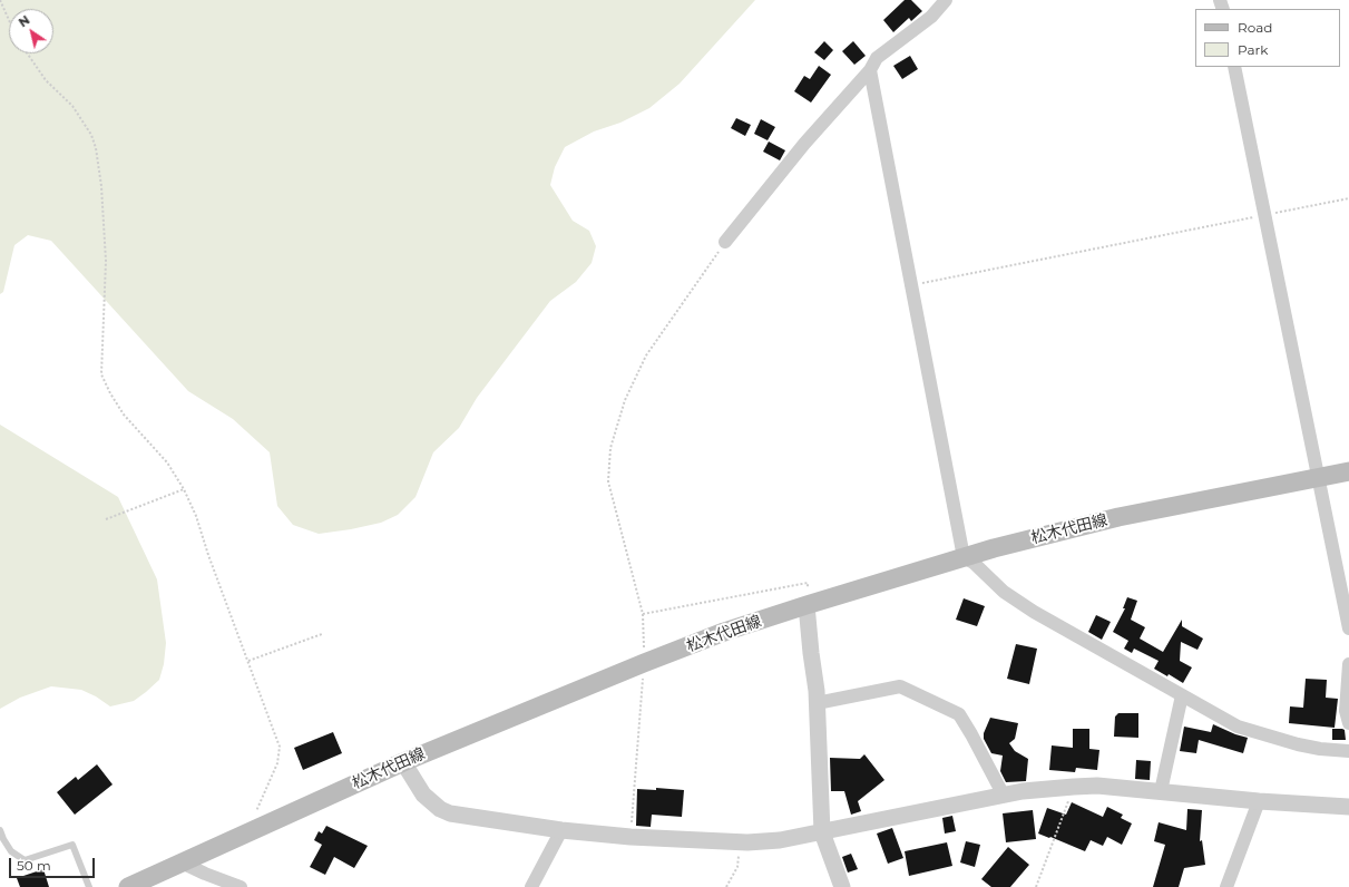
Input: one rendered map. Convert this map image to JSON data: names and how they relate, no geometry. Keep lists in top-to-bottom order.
{
  "streets": {
    "main road": ["松木代田線"]
  },
  "legend": ["Road", "Park"],
  "scale_bar": "50 m",
  "north": "top left"
}
